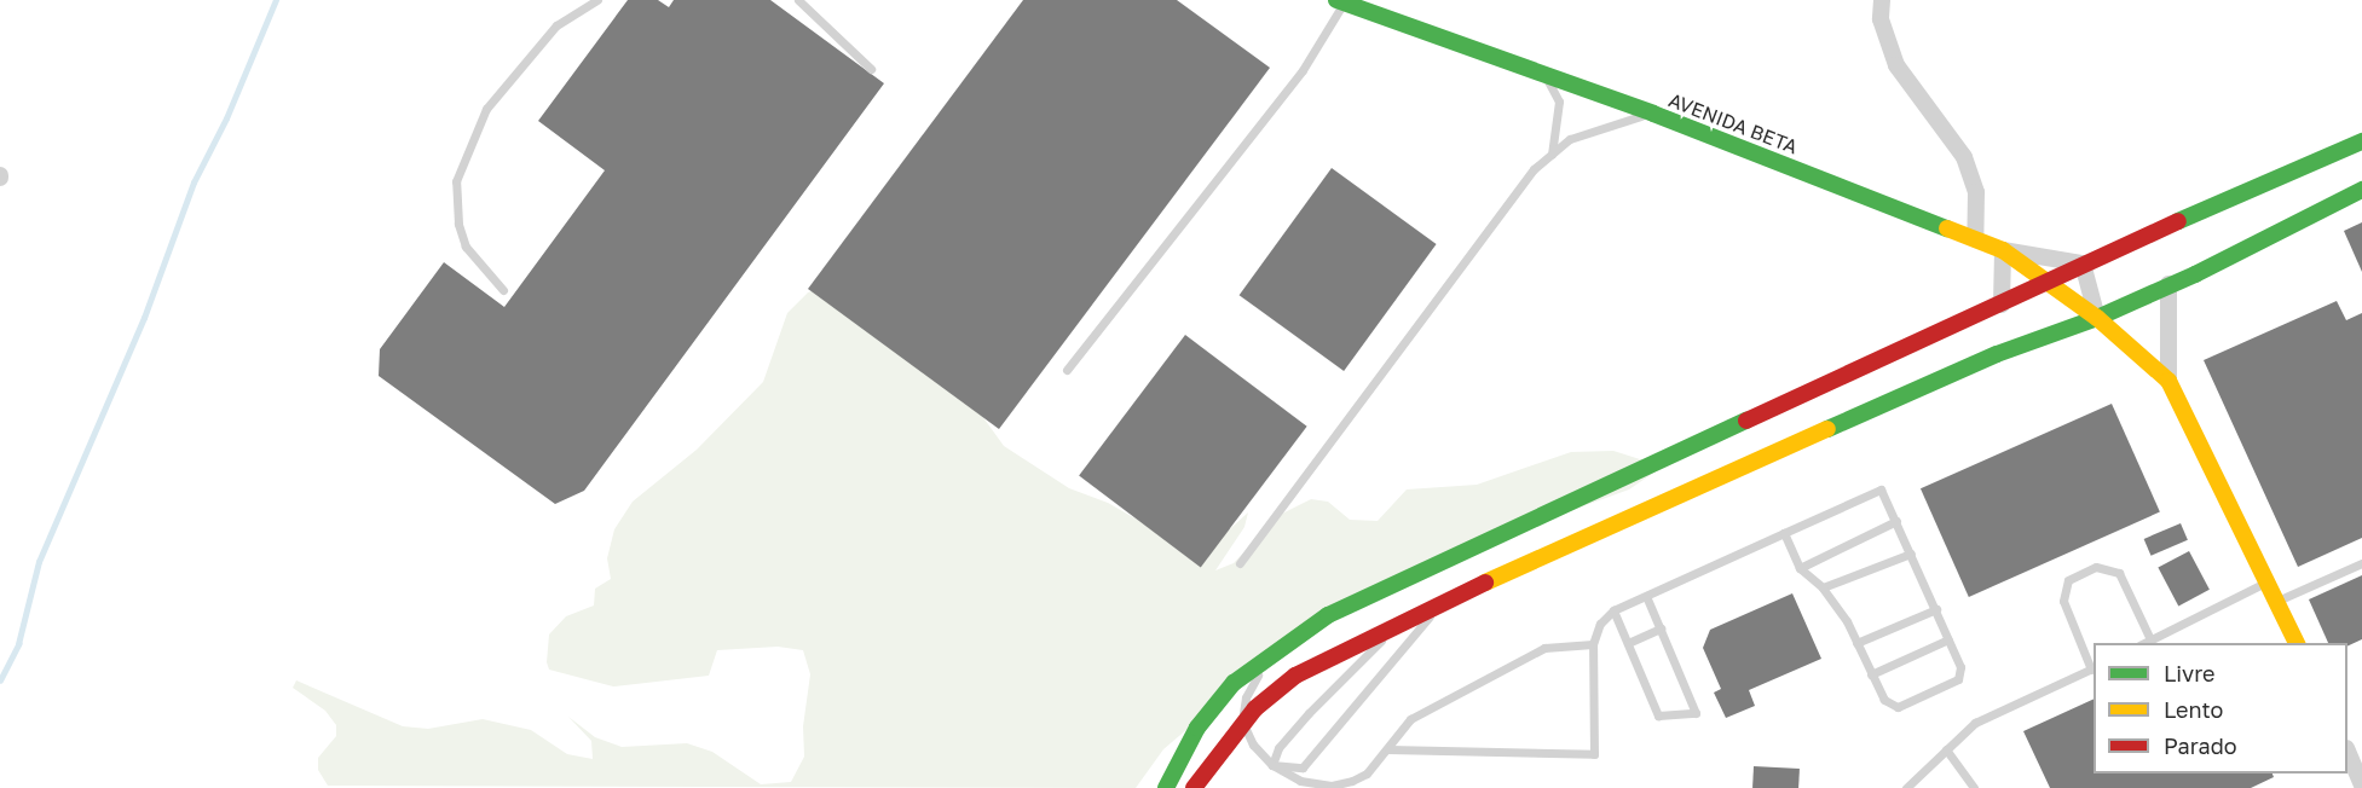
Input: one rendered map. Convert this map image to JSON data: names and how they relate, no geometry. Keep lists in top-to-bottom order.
{
  "streets": {
    "main road": ["AVENIDA BETA"]
  },
  "legend": ["Livre", "Lento", "Parado"]
}
